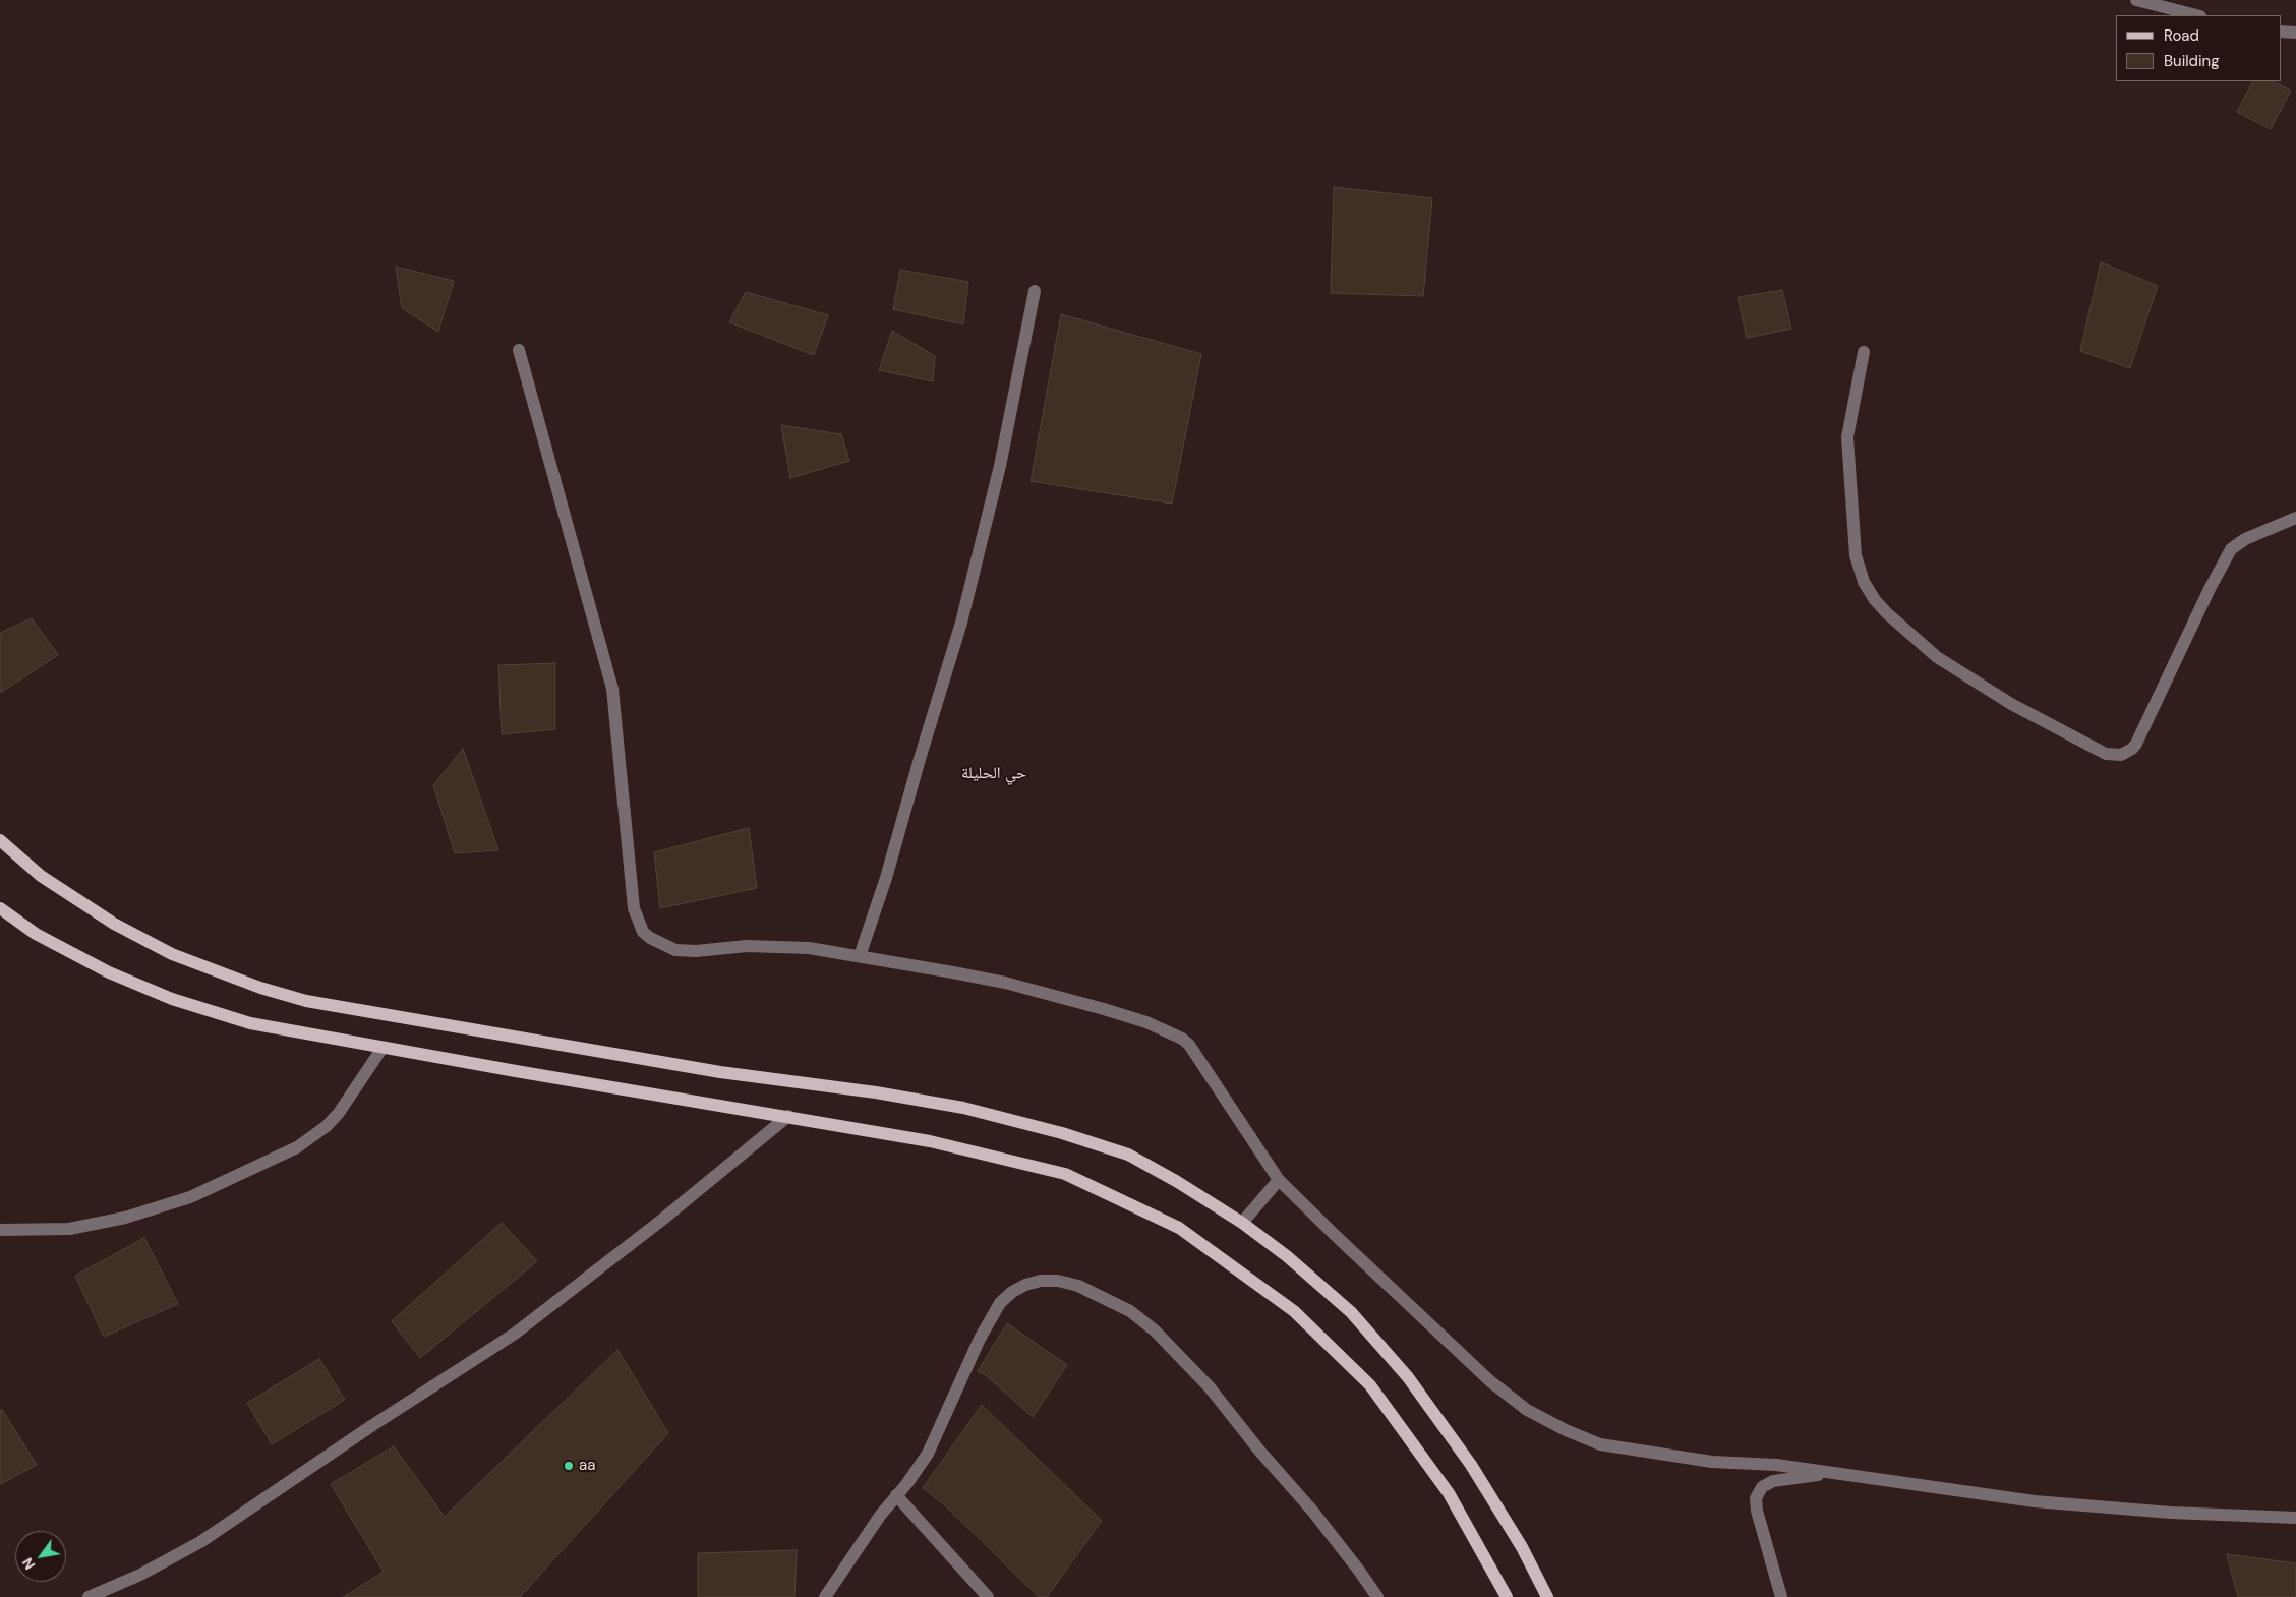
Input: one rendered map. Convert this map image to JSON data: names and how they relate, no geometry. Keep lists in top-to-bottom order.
{
  "districts": ["حي الحليلة"],
  "places": ["aa"],
  "legend": ["Road", "Building"],
  "north": "bottom left"
}
